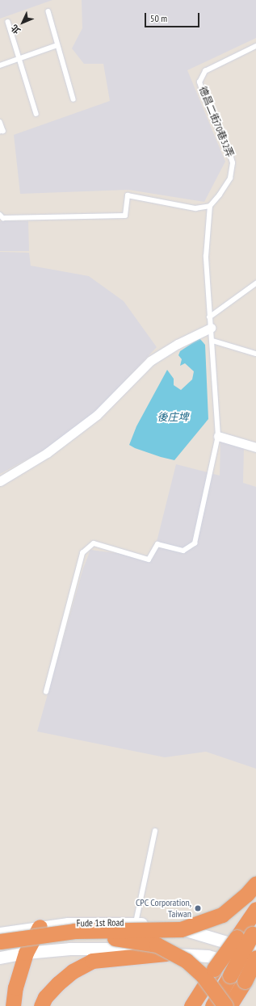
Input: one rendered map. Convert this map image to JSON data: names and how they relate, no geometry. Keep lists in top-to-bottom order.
{
  "streets": {
    "main road": ["Fude 1st Road"],
    "lane": ["德昌二街70巷32弄"]
  },
  "water": ["後庄埤"],
  "places": ["CPC Corporation, Taiwan"],
  "scale_bar": "50 m",
  "north": "bottom left"
}
